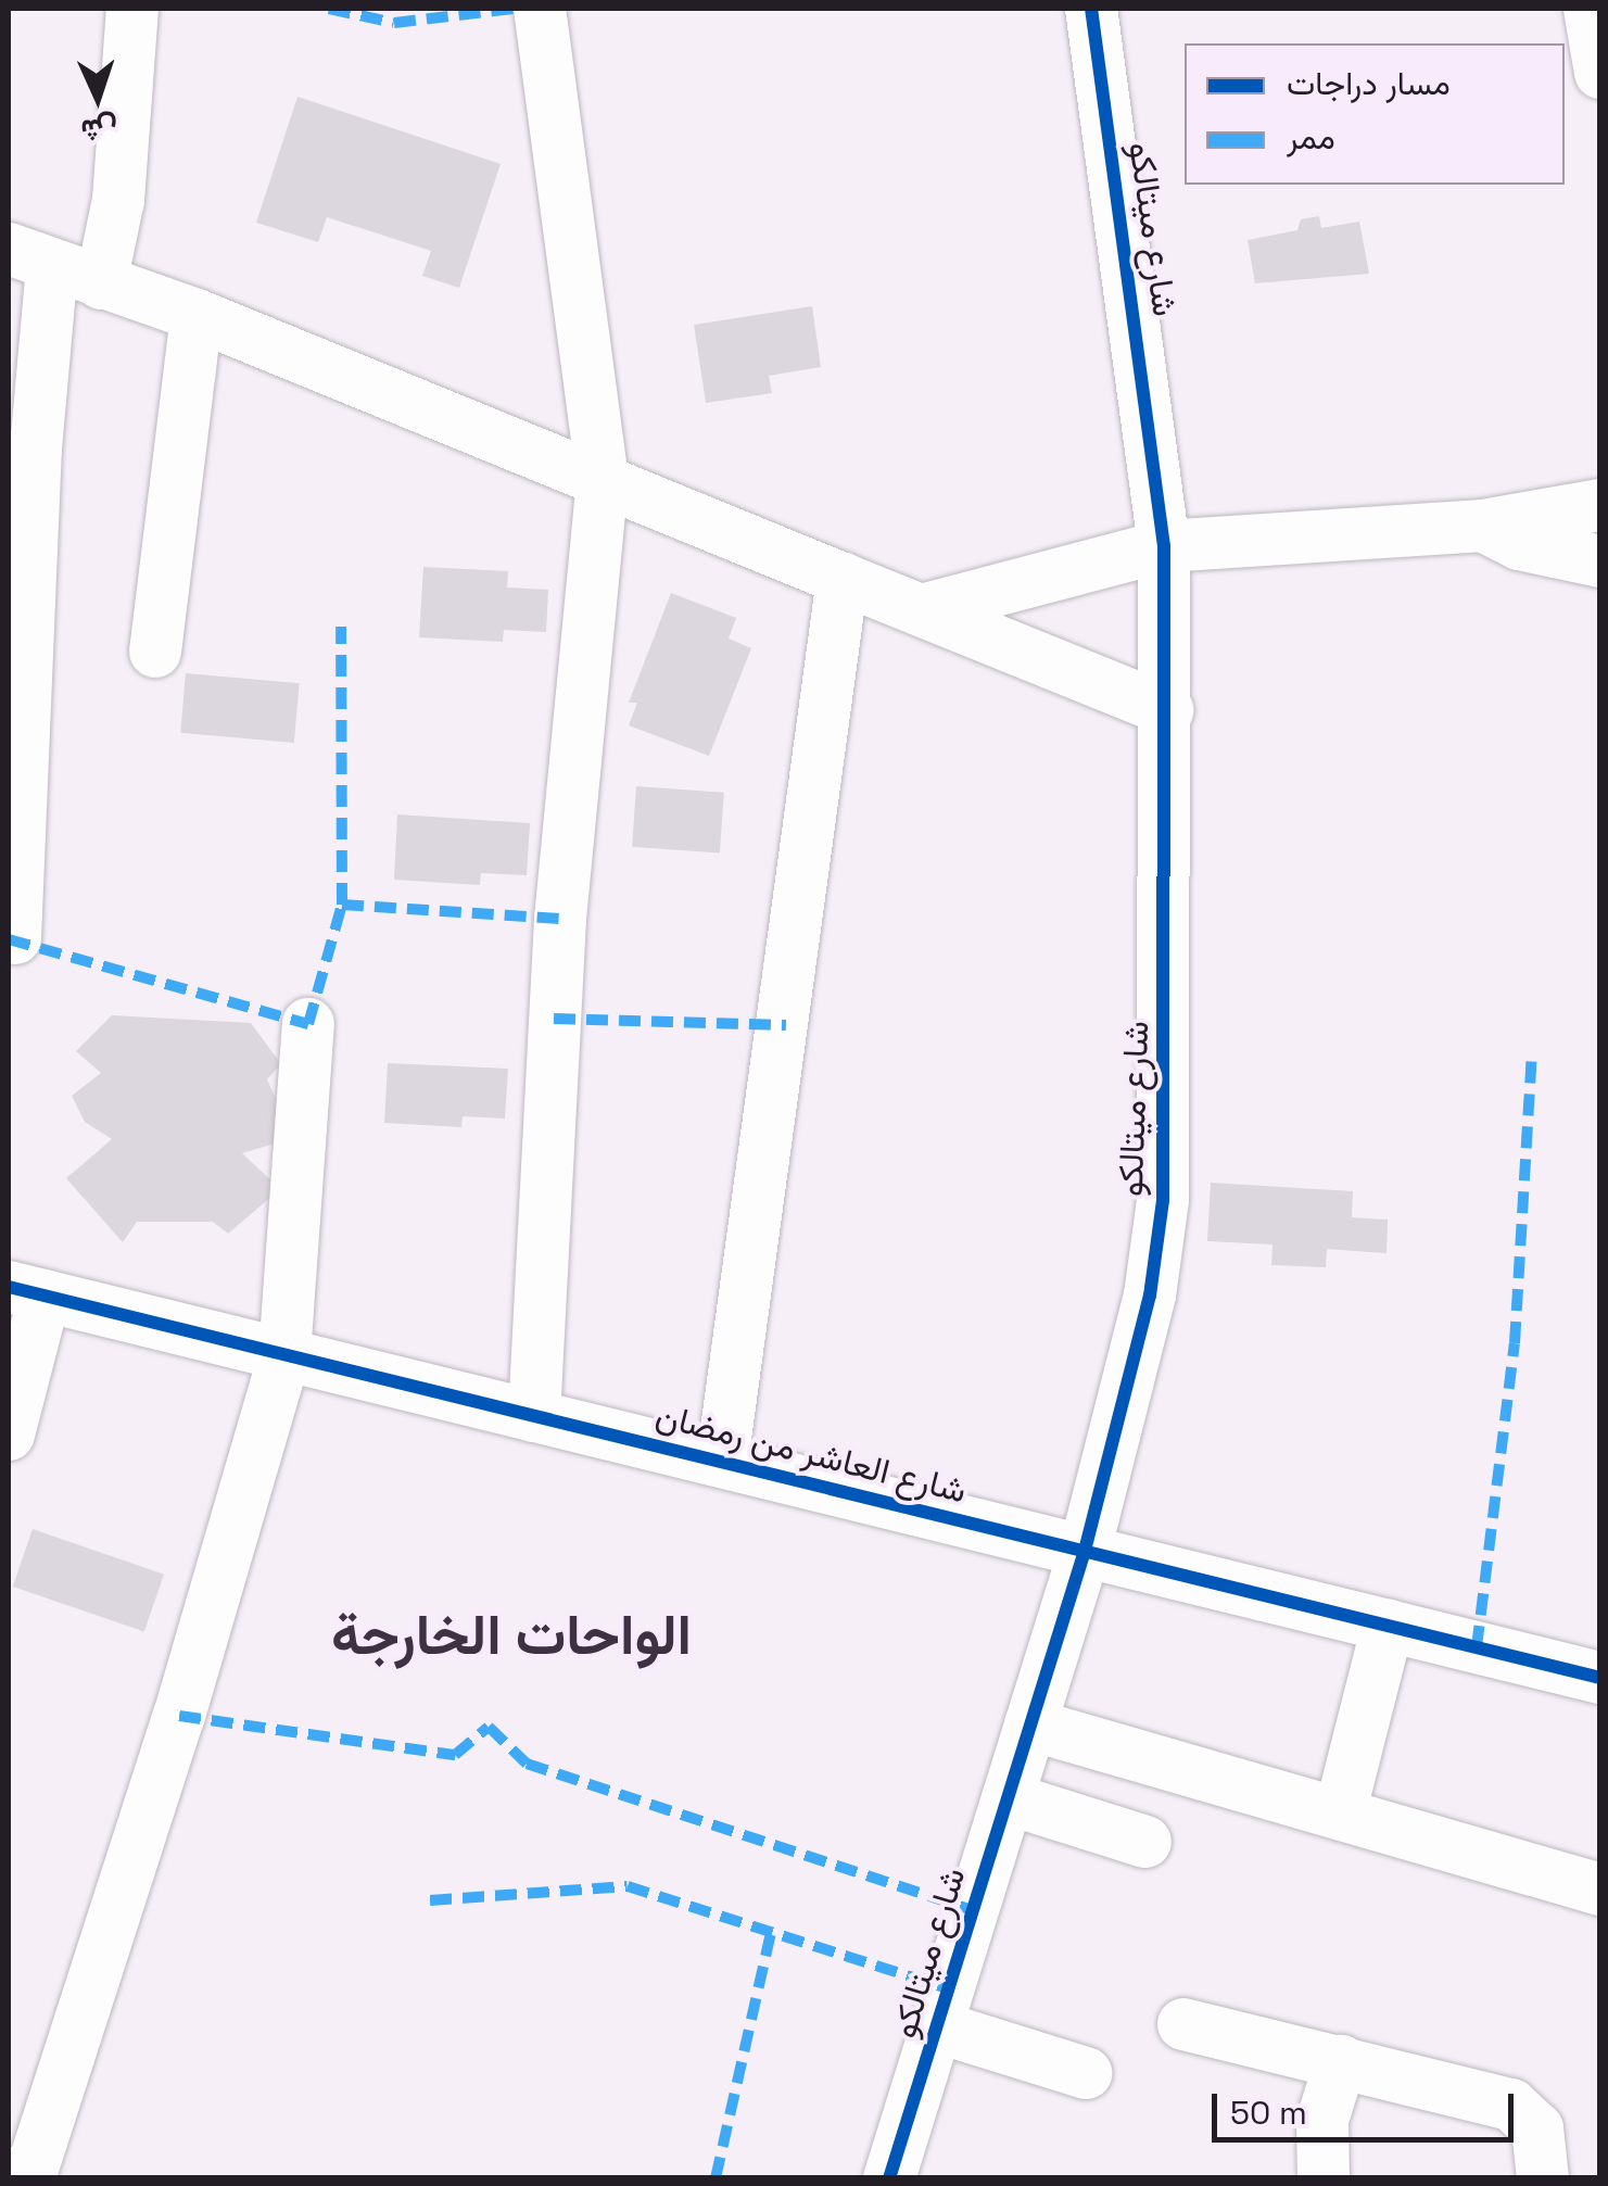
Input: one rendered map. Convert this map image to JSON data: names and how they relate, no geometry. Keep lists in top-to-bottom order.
{
  "streets": {
    "street": ["شارع ميتالكو", "شارع العاشر من رمضان"]
  },
  "crossings": [
    ["شارع ميتالكو", "شارع العاشر من رمضان"]
  ],
  "districts": ["الواحات الخارجة"],
  "legend": ["مسار دراجات", "ممر"],
  "scale_bar": "50 m",
  "north": "bottom"
}
